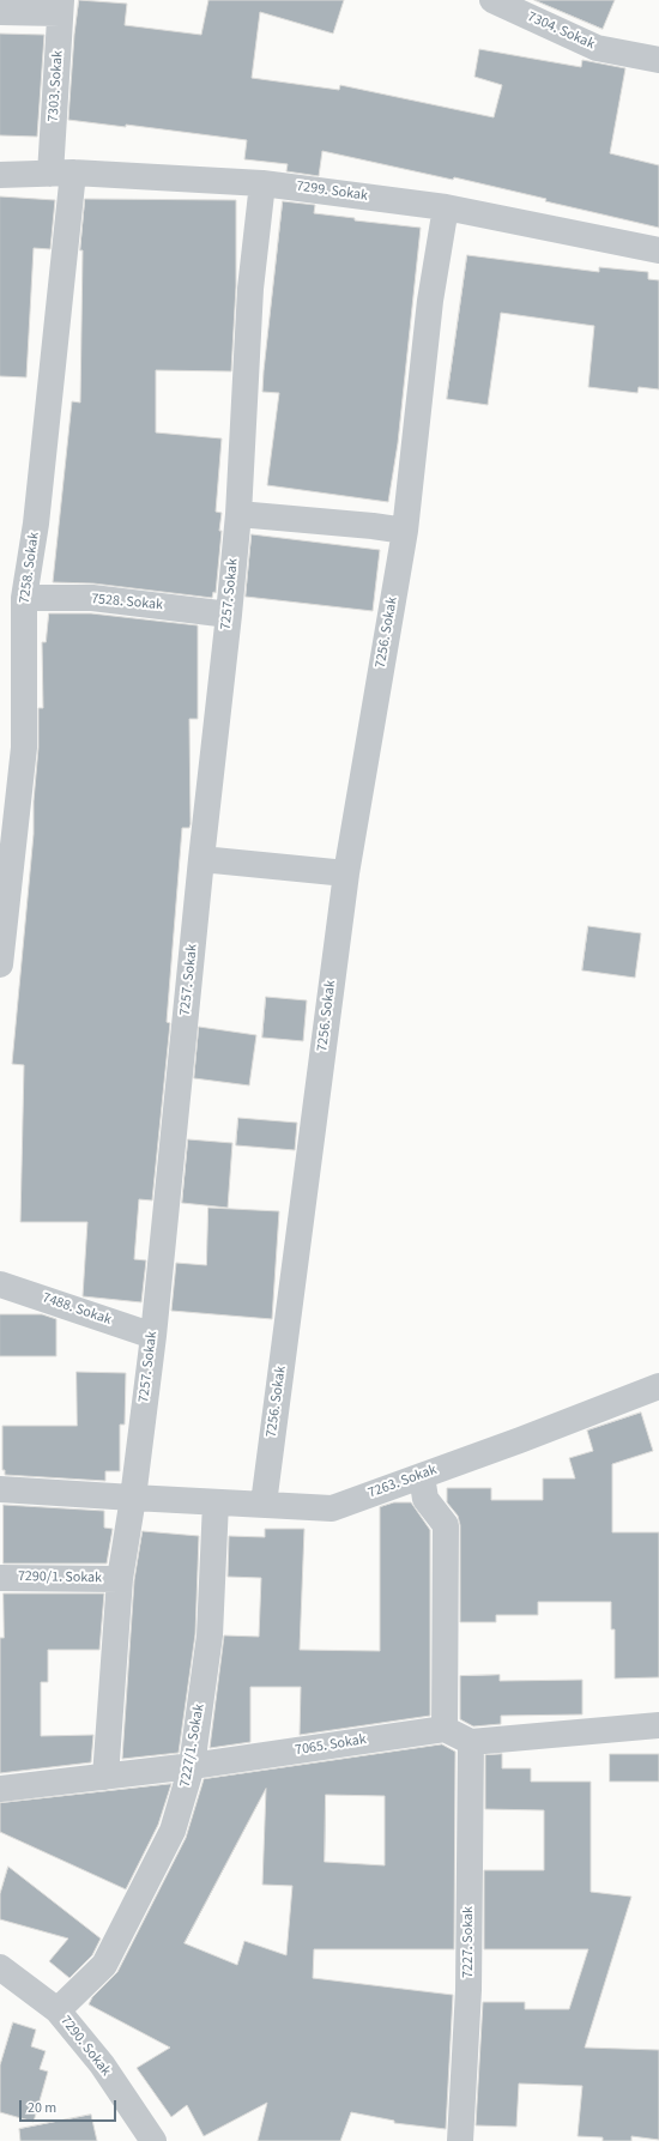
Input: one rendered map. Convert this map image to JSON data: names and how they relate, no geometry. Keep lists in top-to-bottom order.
{
  "streets": {
    "street": [
      "7304. Sokak",
      "7303. Sokak",
      "7299. Sokak",
      "7258. Sokak",
      "7257. Sokak",
      "7528. Sokak",
      "7256. Sokak",
      "7488. Sokak",
      "7263. Sokak",
      "7290/1. Sokak",
      "7227/1. Sokak",
      "7065. Sokak",
      "7227. Sokak",
      "7290. Sokak"
    ]
  },
  "crossings": [
    ["7303. Sokak", "7299. Sokak"],
    ["7303. Sokak", "7258. Sokak"],
    ["7299. Sokak", "7258. Sokak"],
    ["7299. Sokak", "7257. Sokak"],
    ["7299. Sokak", "7256. Sokak"],
    ["7258. Sokak", "7528. Sokak"],
    ["7257. Sokak", "7528. Sokak"],
    ["7257. Sokak", "7488. Sokak"],
    ["7257. Sokak", "7263. Sokak"],
    ["7257. Sokak", "7290/1. Sokak"],
    ["7257. Sokak", "7065. Sokak"],
    ["7256. Sokak", "7263. Sokak"],
    ["7263. Sokak", "7227/1. Sokak"],
    ["7227/1. Sokak", "7065. Sokak"],
    ["7227/1. Sokak", "7290. Sokak"]
  ],
  "scale_bar": "20 m"
}
